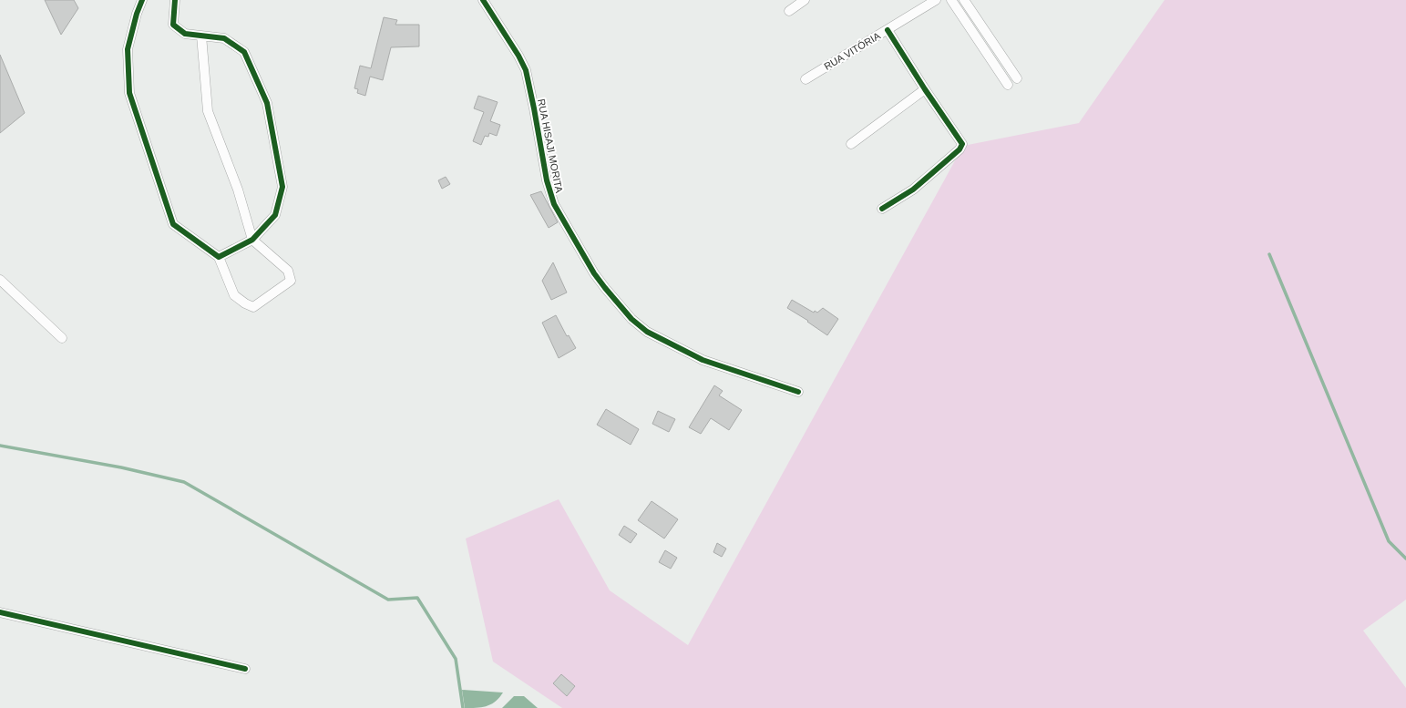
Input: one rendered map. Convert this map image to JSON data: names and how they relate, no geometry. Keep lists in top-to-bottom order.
{
  "streets": {
    "street": ["RUA VITÓRIA", "RUA HISAJI MORITA"]
  }
}
